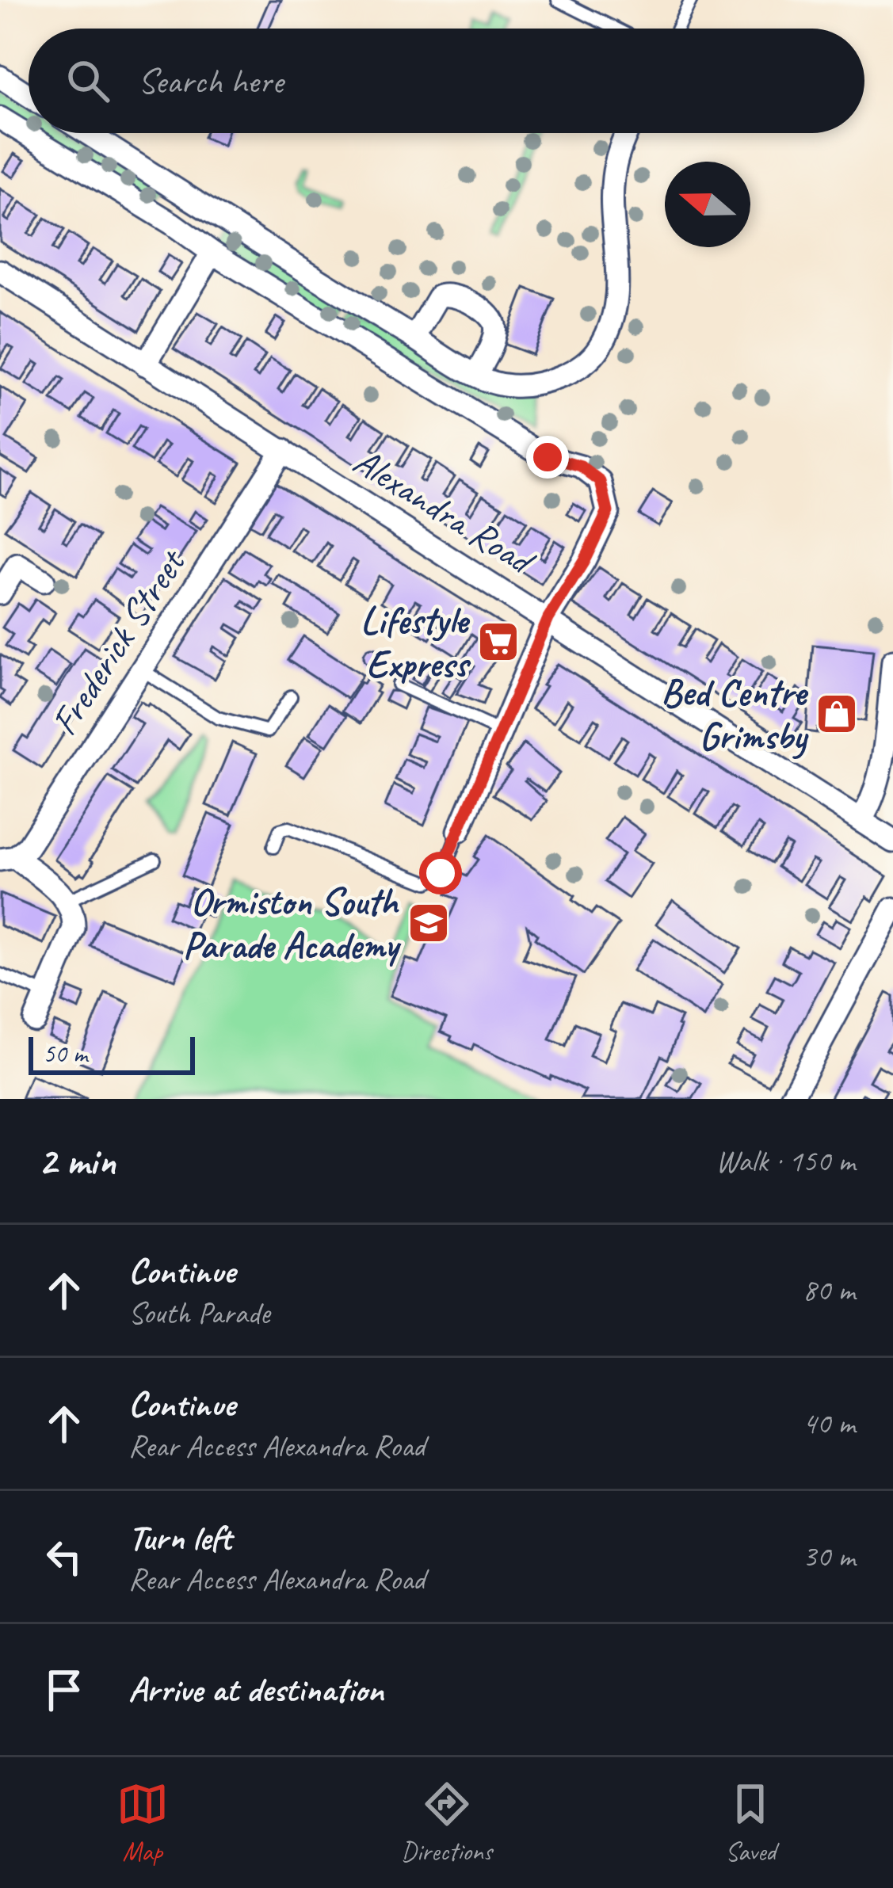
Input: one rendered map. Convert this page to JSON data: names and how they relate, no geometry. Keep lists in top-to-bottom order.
{
  "streets": {
    "street": ["Alexandra Road", "Frederick Street"]
  },
  "crossings": [
    ["Alexandra Road", "Frederick Street"]
  ],
  "places": {
    "supermarket": ["Lifestyle Express"],
    "shop": ["Bed Centre Grimsby"],
    "school or university": ["Ormiston South Parade Academy"]
  },
  "scale_bar": "50 m",
  "north": "left",
  "page": {
    "search": "Search here",
    "scale": "50 m",
    "heading": ["2 min", "Walk · 150 m"],
    "list": [
      ["Continue", "South Parade", "80 m"],
      ["Continue", "Rear Access Alexandra Road", "40 m"],
      ["Turn left", "Rear Access Alexandra Road", "30 m"],
      "Arrive at destination"
    ],
    "nav": ["Map", "Directions", "Saved"]
  }
}
